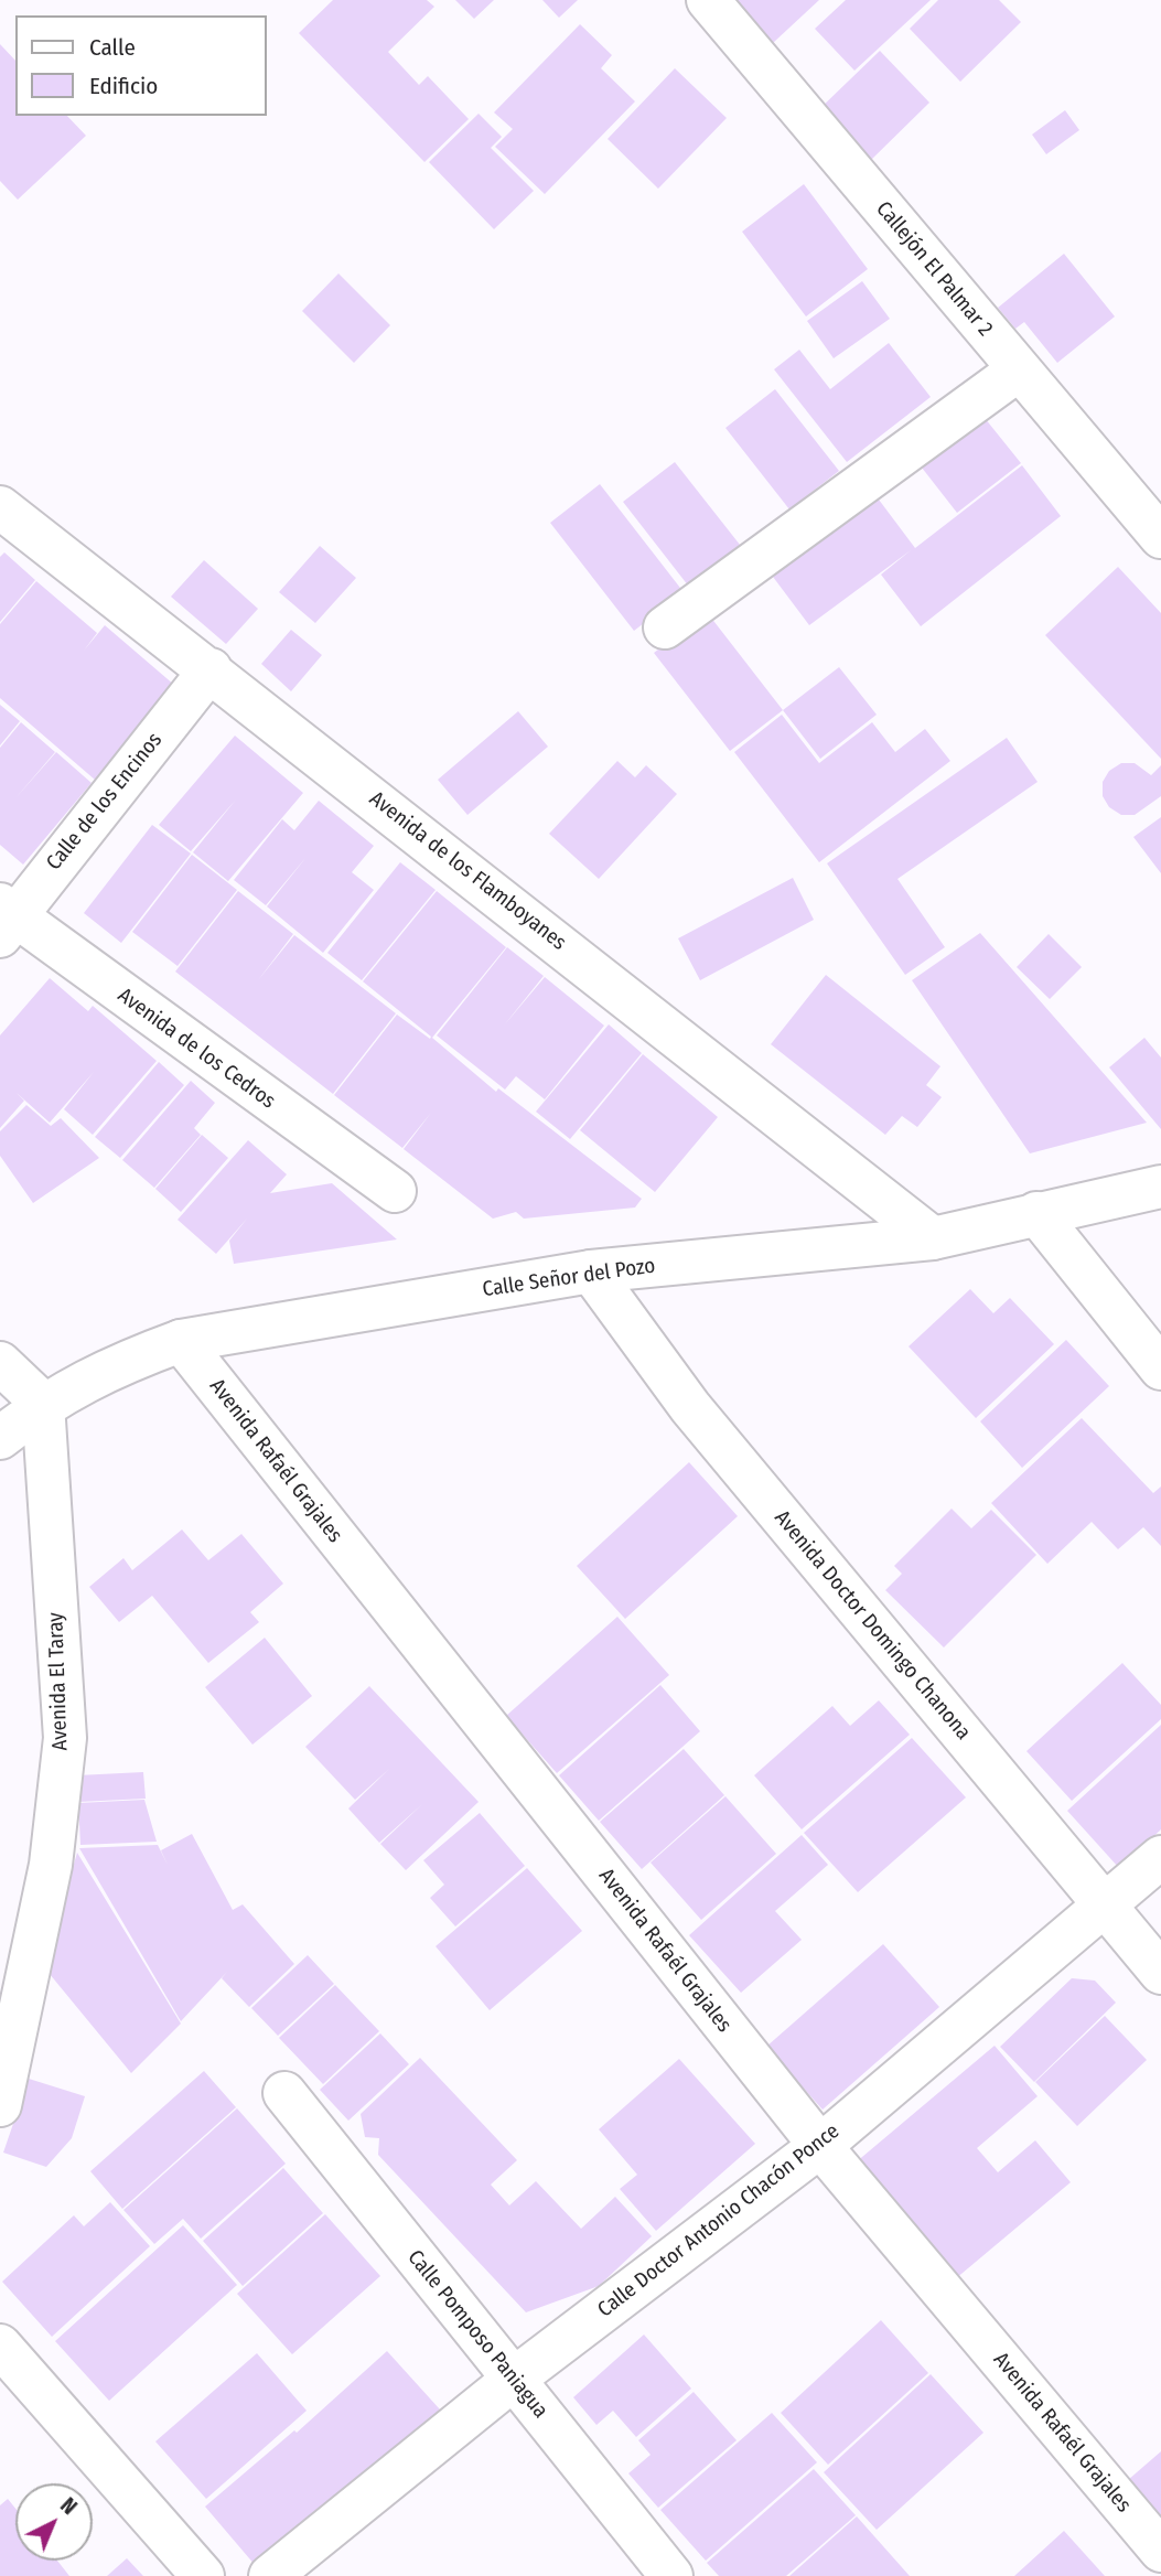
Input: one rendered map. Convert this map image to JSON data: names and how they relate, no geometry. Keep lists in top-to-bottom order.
{
  "streets": {
    "street": [
      "Callejón El Palmar 2",
      "Calle de los Encinos",
      "Avenida de los Flamboyanes",
      "Avenida de los Cedros",
      "Calle Señor del Pozo",
      "Avenida Rafaél Grajales",
      "Avenida Doctor Domingo Chanona",
      "Avenida El Taray",
      "Calle Doctor Antonio Chacón Ponce",
      "Calle Pomposo Paniagua"
    ]
  },
  "crossings": [
    ["Calle de los Encinos", "Avenida de los Flamboyanes"],
    ["Calle de los Encinos", "Avenida de los Cedros"],
    ["Avenida de los Flamboyanes", "Calle Señor del Pozo"],
    ["Calle Señor del Pozo", "Avenida Rafaél Grajales"],
    ["Calle Señor del Pozo", "Avenida Doctor Domingo Chanona"],
    ["Calle Señor del Pozo", "Avenida El Taray"],
    ["Avenida Rafaél Grajales", "Calle Doctor Antonio Chacón Ponce"],
    ["Avenida Doctor Domingo Chanona", "Calle Doctor Antonio Chacón Ponce"],
    ["Calle Doctor Antonio Chacón Ponce", "Calle Pomposo Paniagua"]
  ],
  "legend": ["Calle", "Edificio"],
  "north": "top right"
}
